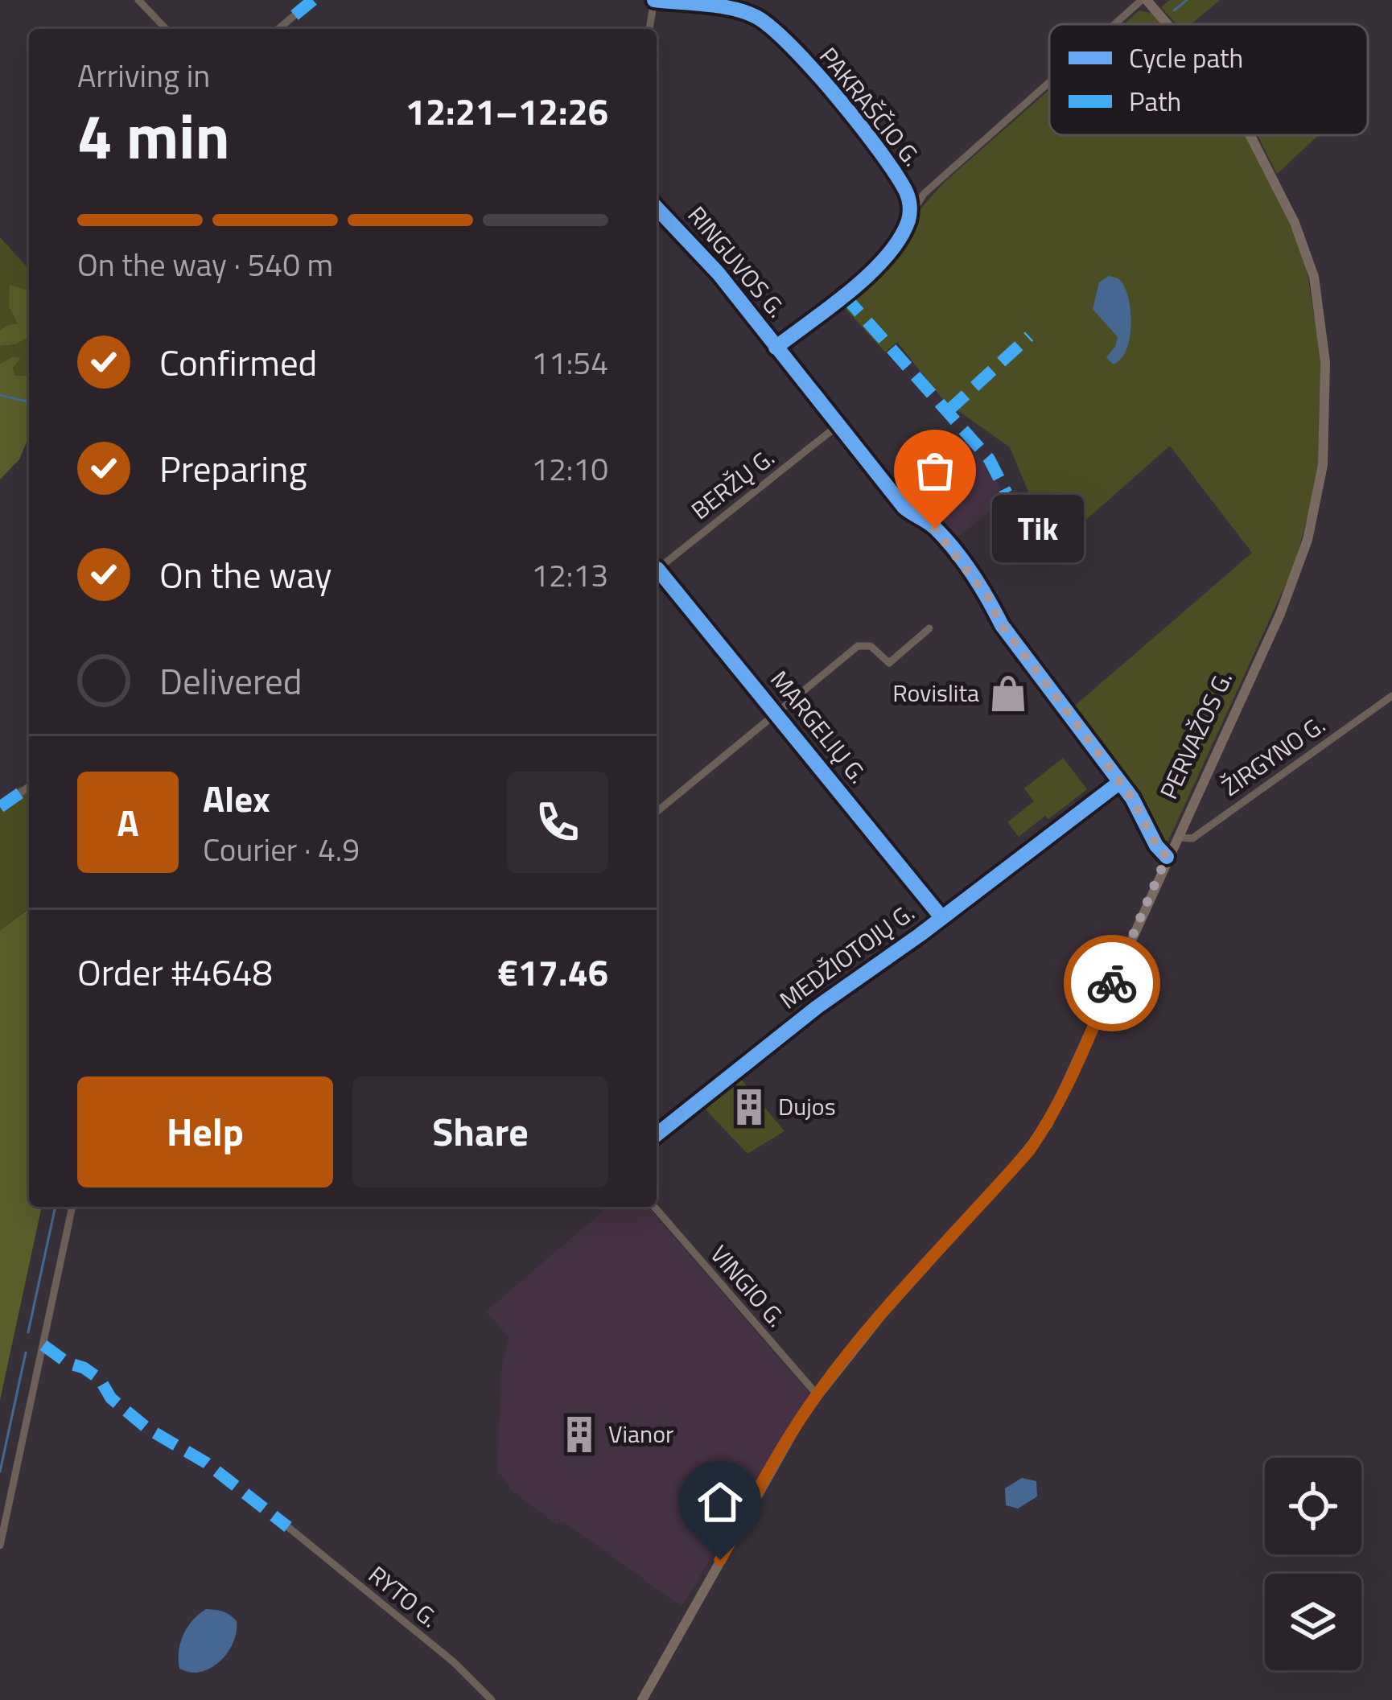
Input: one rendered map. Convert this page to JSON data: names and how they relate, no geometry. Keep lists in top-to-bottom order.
{
  "streets": {
    "main road": ["PERVAŽOS G."],
    "street": [
      "PAKRAŠČIO G.",
      "RINGUVOS G.",
      "BERŽŲ G.",
      "MARGELIŲ G.",
      "ŽIRGYNO G.",
      "MEDŽIOTOJŲ G.",
      "VINGIO G.",
      "RYTO G."
    ]
  },
  "crossings": [
    ["RINGUVOS G.", "BERŽŲ G."],
    ["RINGUVOS G.", "PERVAŽOS G."],
    ["RINGUVOS G.", "MEDŽIOTOJŲ G."],
    ["MARGELIŲ G.", "MEDŽIOTOJŲ G."],
    ["PERVAŽOS G.", "ŽIRGYNO G."],
    ["PERVAŽOS G.", "VINGIO G."]
  ],
  "places": {
    "other": ["Tik"],
    "shop": ["Rovislita"],
    "building": ["Dujos", "Vianor"]
  },
  "legend": ["Cycle path", "Path"],
  "page": {
    "heading": ["4 min", "Arriving in", "12:21–12:26"],
    "panel": [
      "Alex",
      "Courier · 4.9",
      "Order #4648",
      "€17.46"
    ],
    "bar": "On the way · 540 m",
    "list": [
      ["Confirmed", "11:54"],
      ["Preparing", "12:10"],
      ["On the way", "12:13"],
      "Delivered"
    ],
    "bubble": "Tik",
    "round": "A",
    "buttons": ["Help", "Share"]
  }
}
